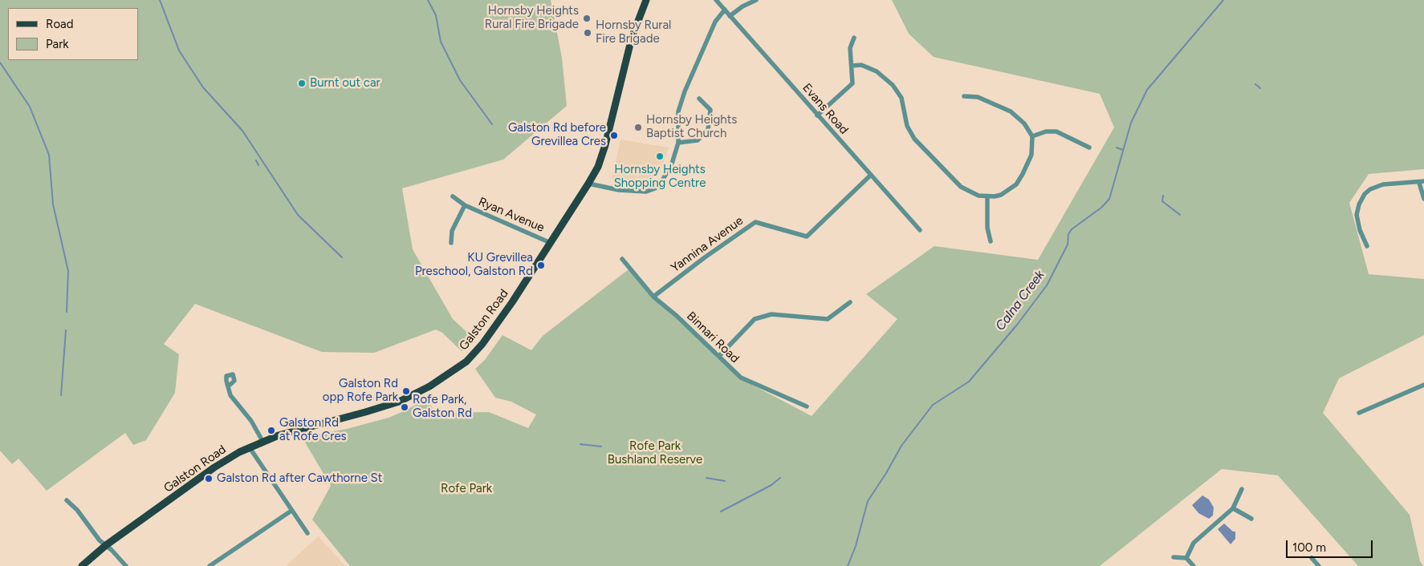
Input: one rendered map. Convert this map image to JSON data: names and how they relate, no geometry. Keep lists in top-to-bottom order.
{
  "streets": {
    "main road": ["Galston Road"],
    "street": [
      "Evans Road",
      "Ryan Avenue",
      "Yannina Avenue",
      "Binnari Road"
    ]
  },
  "crossings": [
    ["Evans Road", "Yannina Avenue"],
    ["Ryan Avenue", "Galston Road"],
    ["Yannina Avenue", "Binnari Road"]
  ],
  "water": ["Calna Creek"],
  "parks": ["Rofe Park Bushland Reserve", "Rofe Park"],
  "places": [
    "Hornsby Heights Rural Fire Brigade",
    "Hornsby Rural Fire Brigade",
    "Burnt out car",
    "Hornsby Heights Baptist Church",
    "Galston Rd before Grevillea Cres",
    "Hornsby Heights Shopping Centre",
    "KU Grevillea Preschool, Galston Rd",
    "Galston Rd opp Rofe Park",
    "Rofe Park, Galston Rd",
    "Galston Rd at Rofe Cres",
    "Galston Rd after Cawthorne St"
  ],
  "legend": ["Road", "Park"],
  "scale_bar": "100 m"
}
